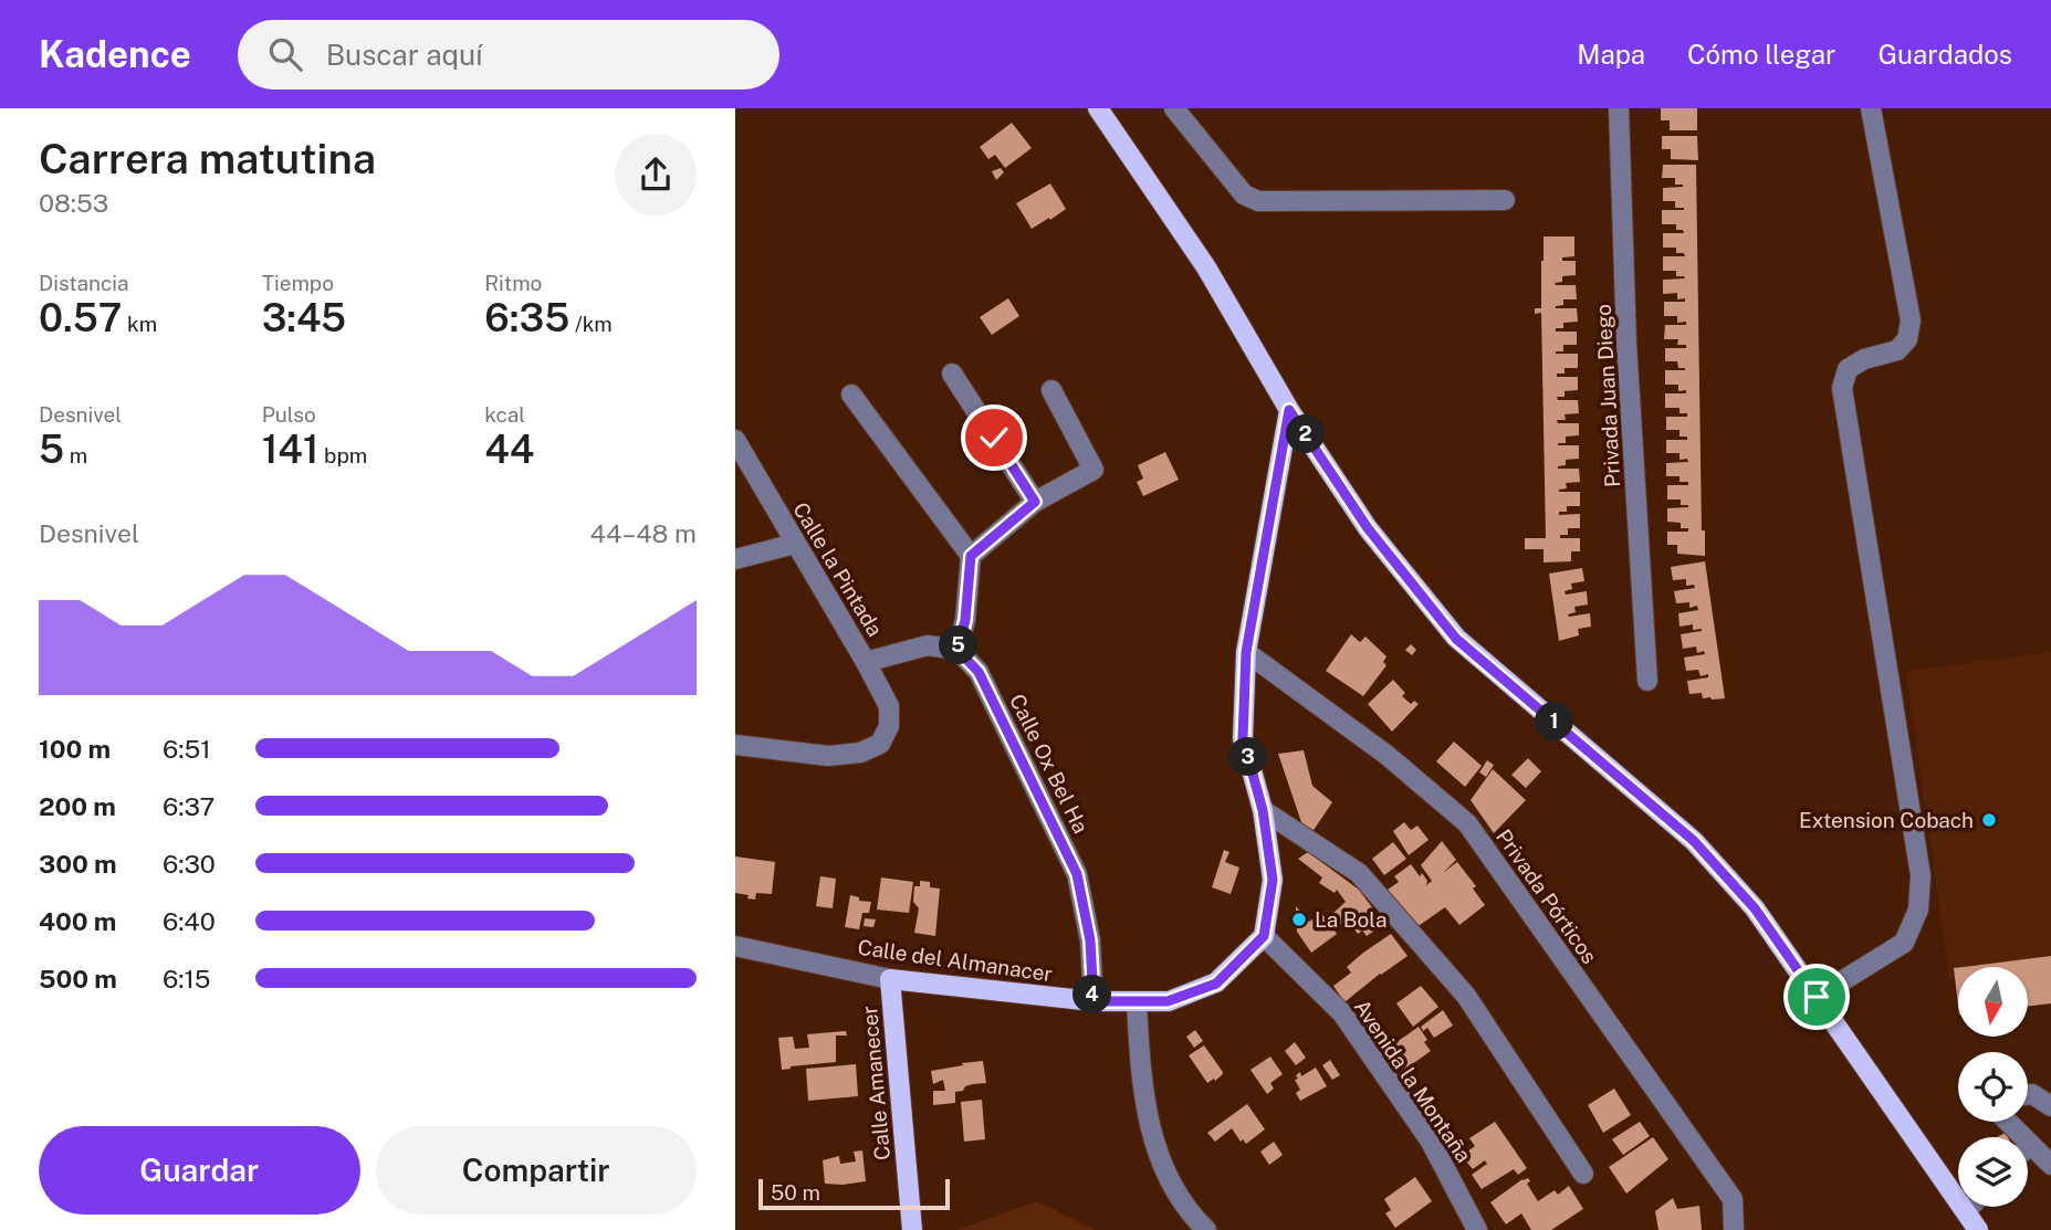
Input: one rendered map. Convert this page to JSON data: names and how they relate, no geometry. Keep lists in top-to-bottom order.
{
  "streets": {
    "main road": ["Calle del Almanacer", "Calle Amanecer"],
    "street": [
      "Privada Juan Diego",
      "Calle la Pintada",
      "Calle Ox Bel Ha",
      "Privada Pórticos",
      "Avenida la Montaña"
    ]
  },
  "crossings": [
    ["Calle Ox Bel Ha", "Calle del Almanacer"],
    ["Calle del Almanacer", "Avenida la Montaña"],
    ["Calle del Almanacer", "Calle Amanecer"]
  ],
  "places": ["Extension Cobach", "La Bola"],
  "scale_bar": "50 m",
  "north": "bottom",
  "page": {
    "header": "Kadence",
    "search": "Buscar aquí",
    "nav": ["Mapa", "Cómo llegar", "Guardados"],
    "heading": ["Carrera matutina", "08:53"],
    "stats": [
      ["Distancia", "0.57 km"],
      ["Tiempo", "3:45"],
      ["Ritmo", "6:35 /km"],
      ["Desnivel", "5 m"],
      ["Pulso", "141 bpm"],
      ["kcal", "44"]
    ],
    "pins": [
      "2",
      "5",
      "1",
      "3",
      "4"
    ],
    "chart": ["Desnivel", "44–48 m"],
    "list": [
      {
        "name": "100 m",
        "note": "6:51"
      },
      {
        "name": "200 m",
        "note": "6:37"
      },
      {
        "name": "300 m",
        "note": "6:30"
      },
      {
        "name": "400 m",
        "note": "6:40"
      },
      {
        "name": "500 m",
        "note": "6:15"
      }
    ],
    "buttons": ["Guardar", "Compartir"],
    "scale": "50 m"
  }
}
